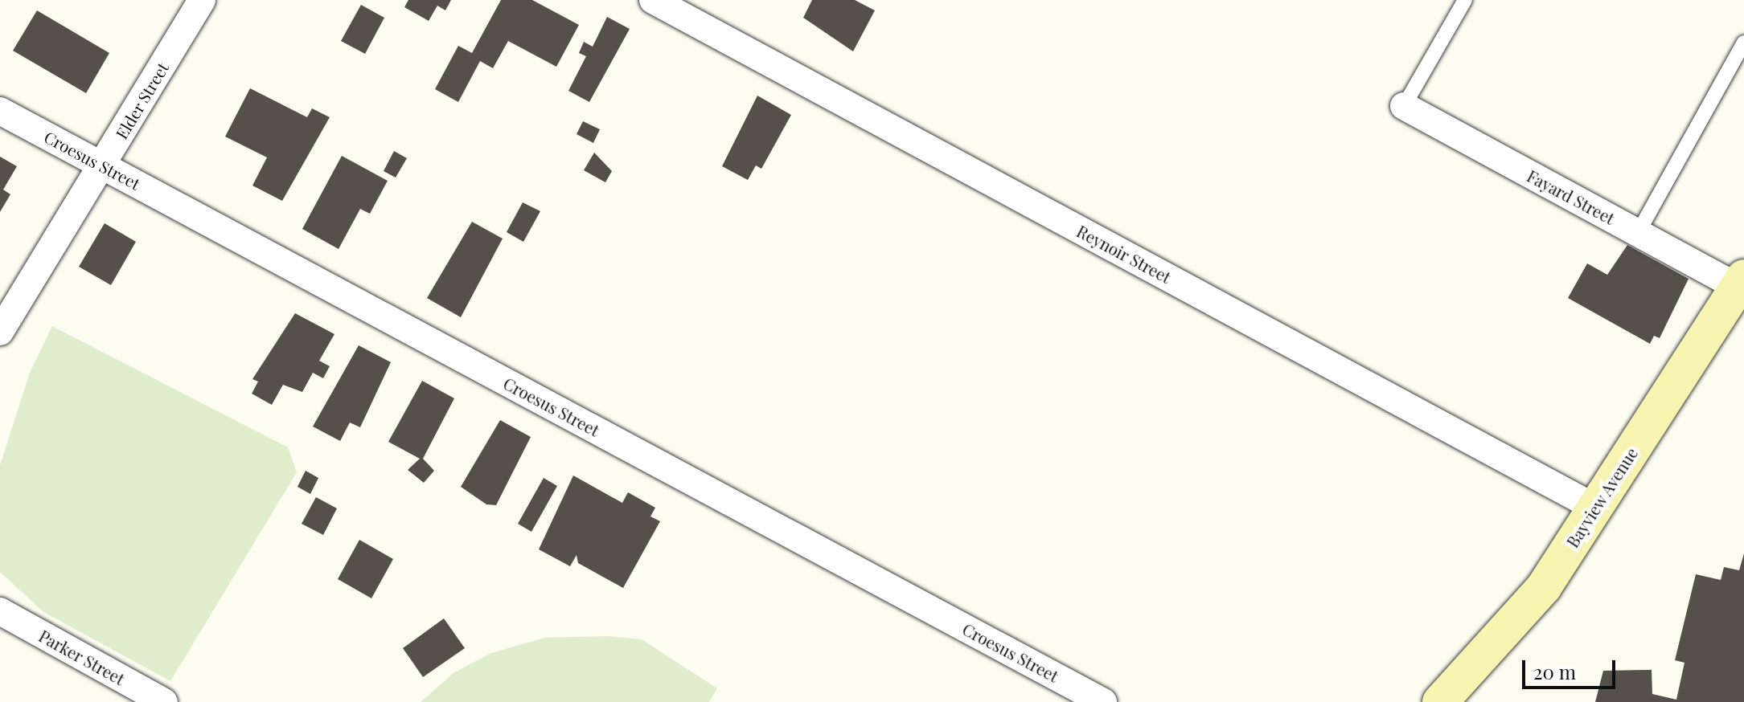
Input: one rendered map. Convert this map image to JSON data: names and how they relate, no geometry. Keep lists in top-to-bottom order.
{
  "streets": {
    "main road": ["Bayview Avenue"],
    "street": [
      "Elder Street",
      "Croesus Street",
      "Fayard Street",
      "Reynoir Street",
      "Parker Street"
    ]
  },
  "crossings": [
    ["Elder Street", "Croesus Street"],
    ["Fayard Street", "Bayview Avenue"],
    ["Reynoir Street", "Bayview Avenue"]
  ],
  "scale_bar": "20 m"
}
